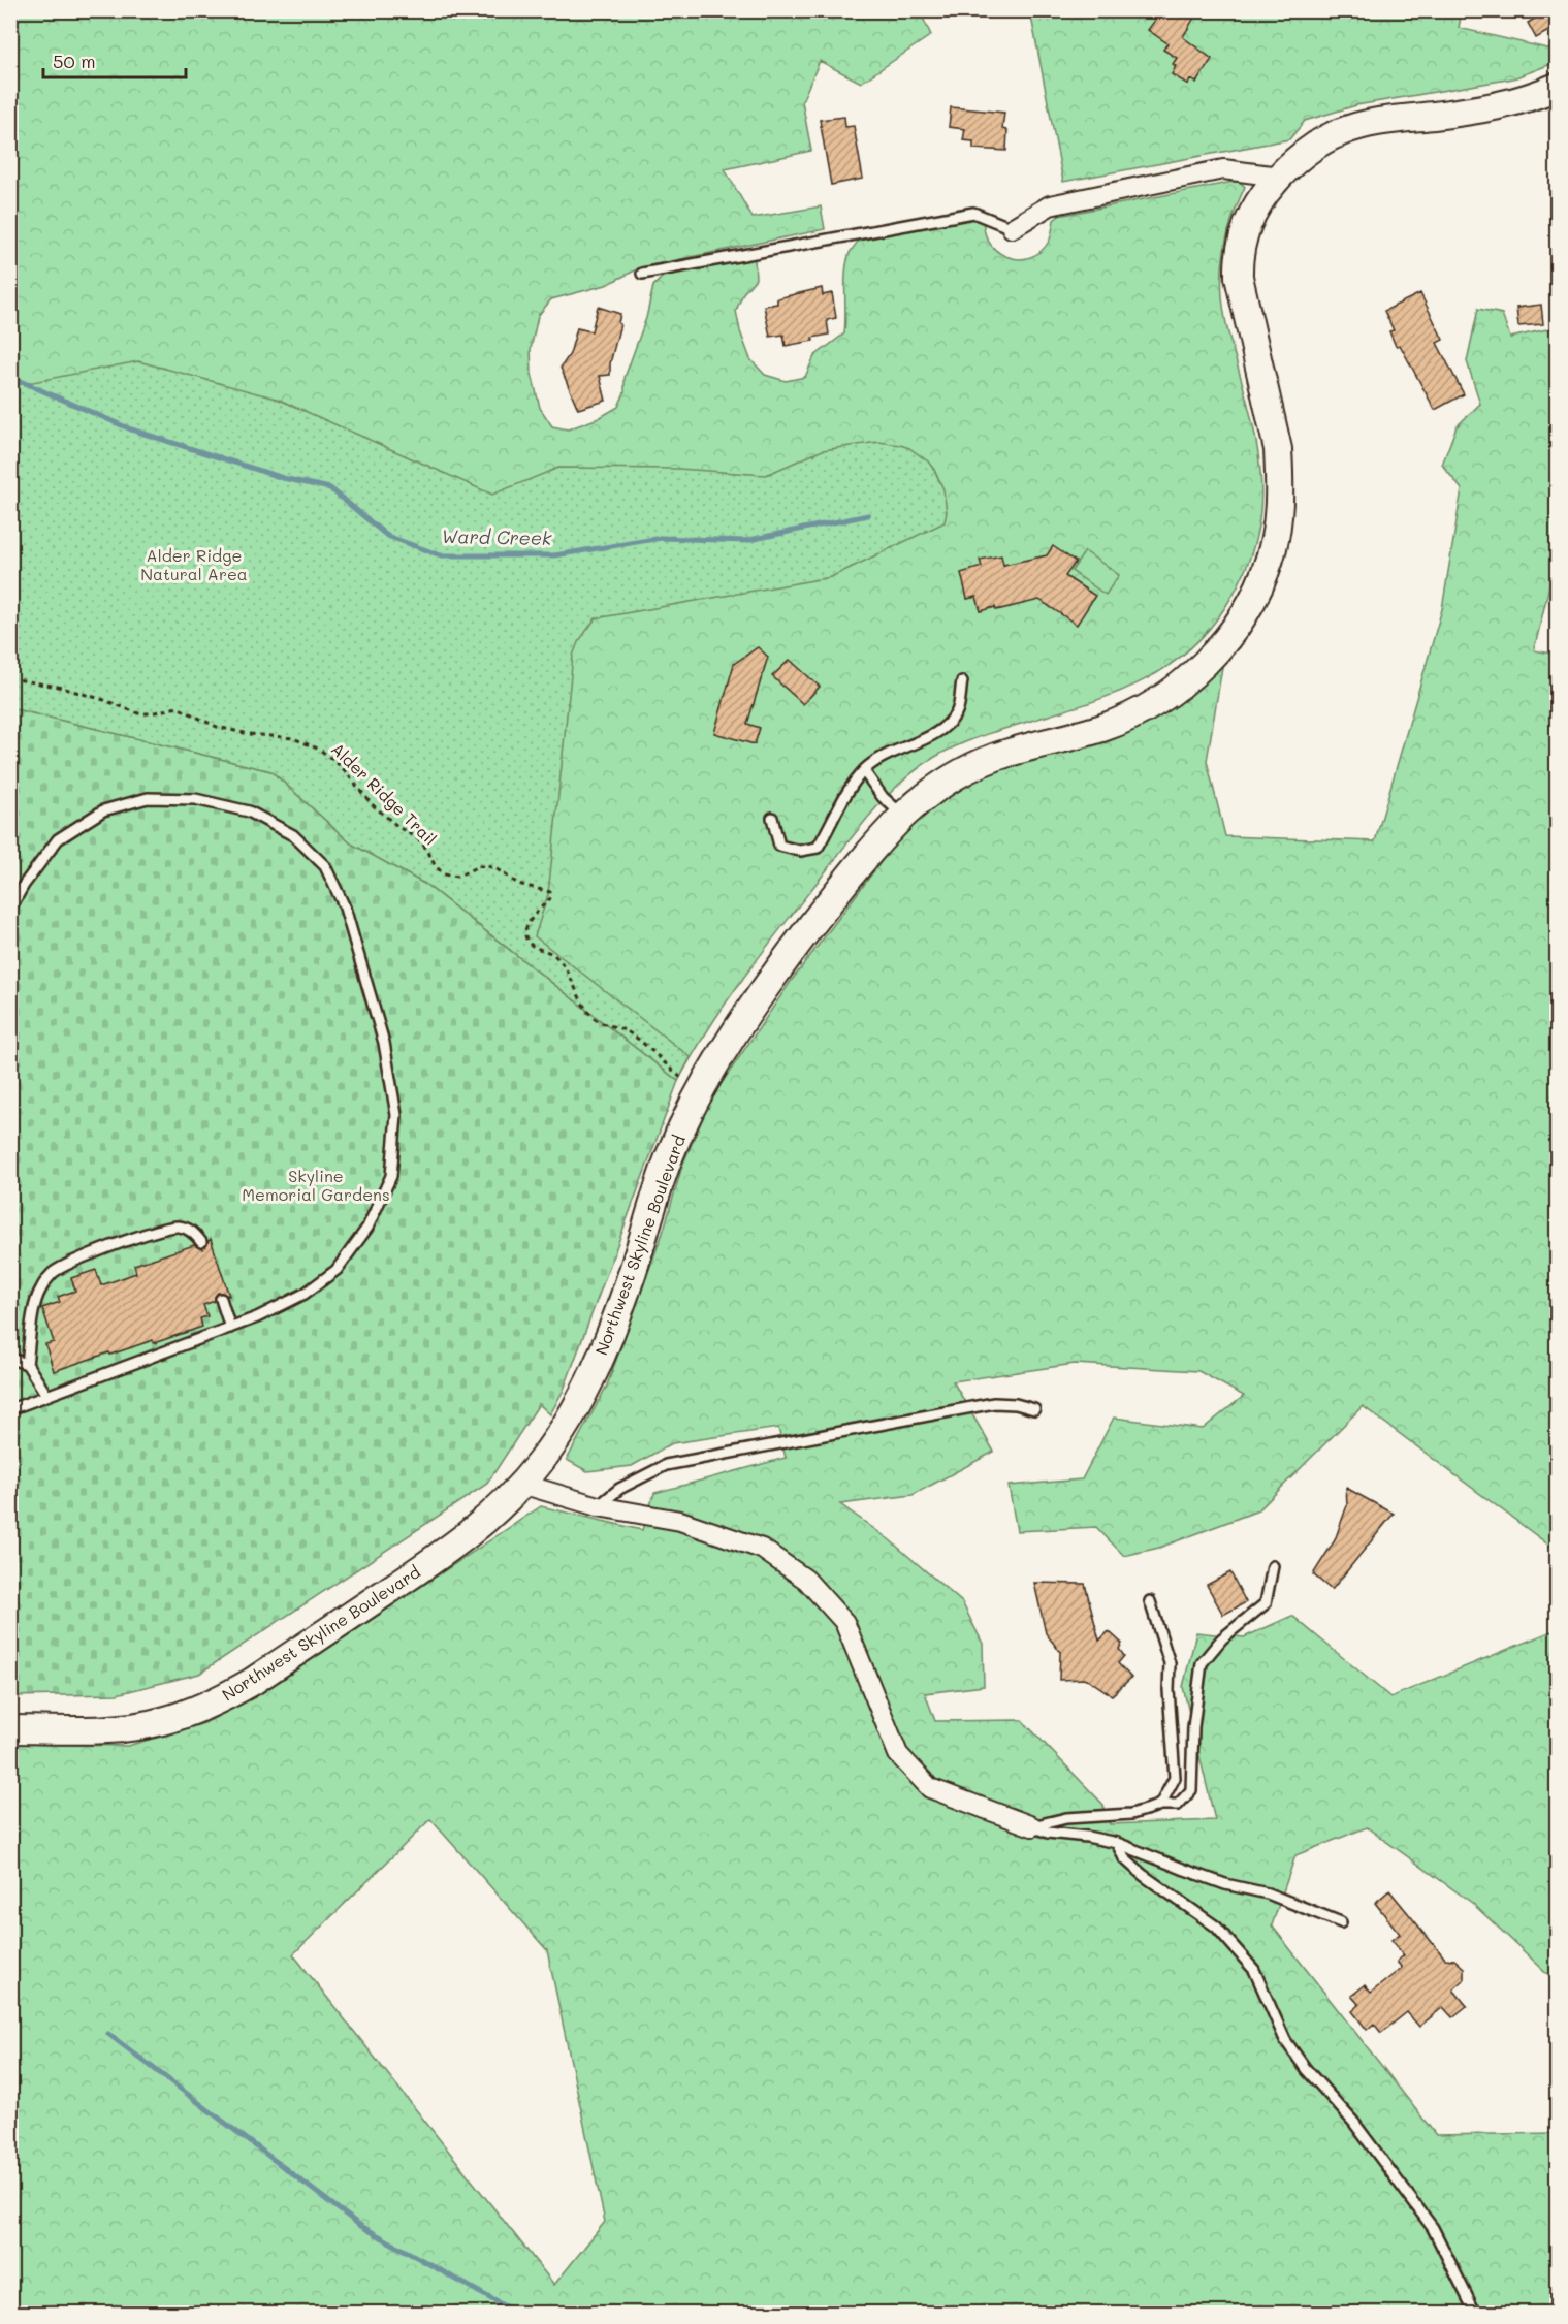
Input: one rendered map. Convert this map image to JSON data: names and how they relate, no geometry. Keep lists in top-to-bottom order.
{
  "streets": {
    "main road": ["Northwest Skyline Boulevard"],
    "path": ["Alder Ridge Trail"]
  },
  "crossings": [
    ["Alder Ridge Trail", "Northwest Skyline Boulevard"]
  ],
  "water": ["Ward Creek"],
  "parks": ["Alder Ridge Natural Area", "Skyline Memorial Gardens"],
  "scale_bar": "50 m"
}
